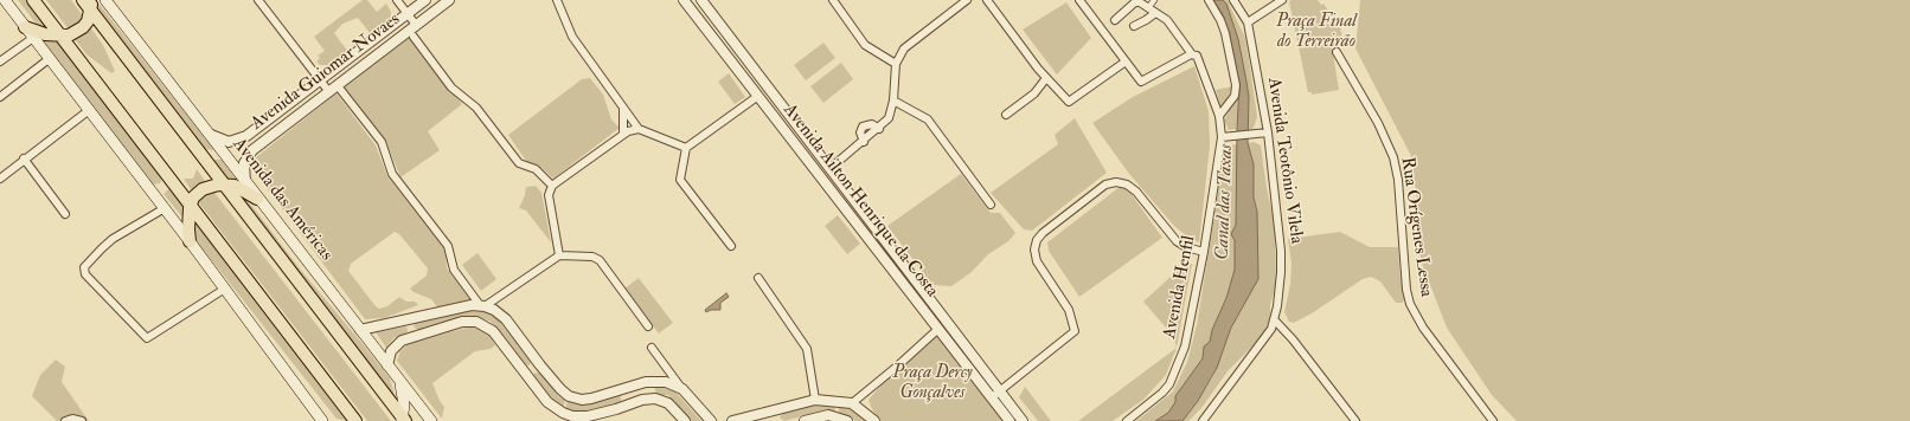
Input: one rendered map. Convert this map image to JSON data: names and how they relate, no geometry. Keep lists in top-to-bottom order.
{
  "streets": {
    "highway": ["Avenida das Américas"],
    "street": [
      "Avenida Guiomar Novaes",
      "Avenida Teotônio Vilela",
      "Avenida Ailton Henrique da Costa",
      "Rua Orígenes Lessa",
      "Avenida Henfil"
    ]
  },
  "crossings": [
    ["Avenida Guiomar Novaes", "Avenida das Américas"]
  ],
  "water": ["Canal das Taxas"],
  "parks": ["Praça Final do Terreirão", "Praça Dercy Gonçalves"]
}
